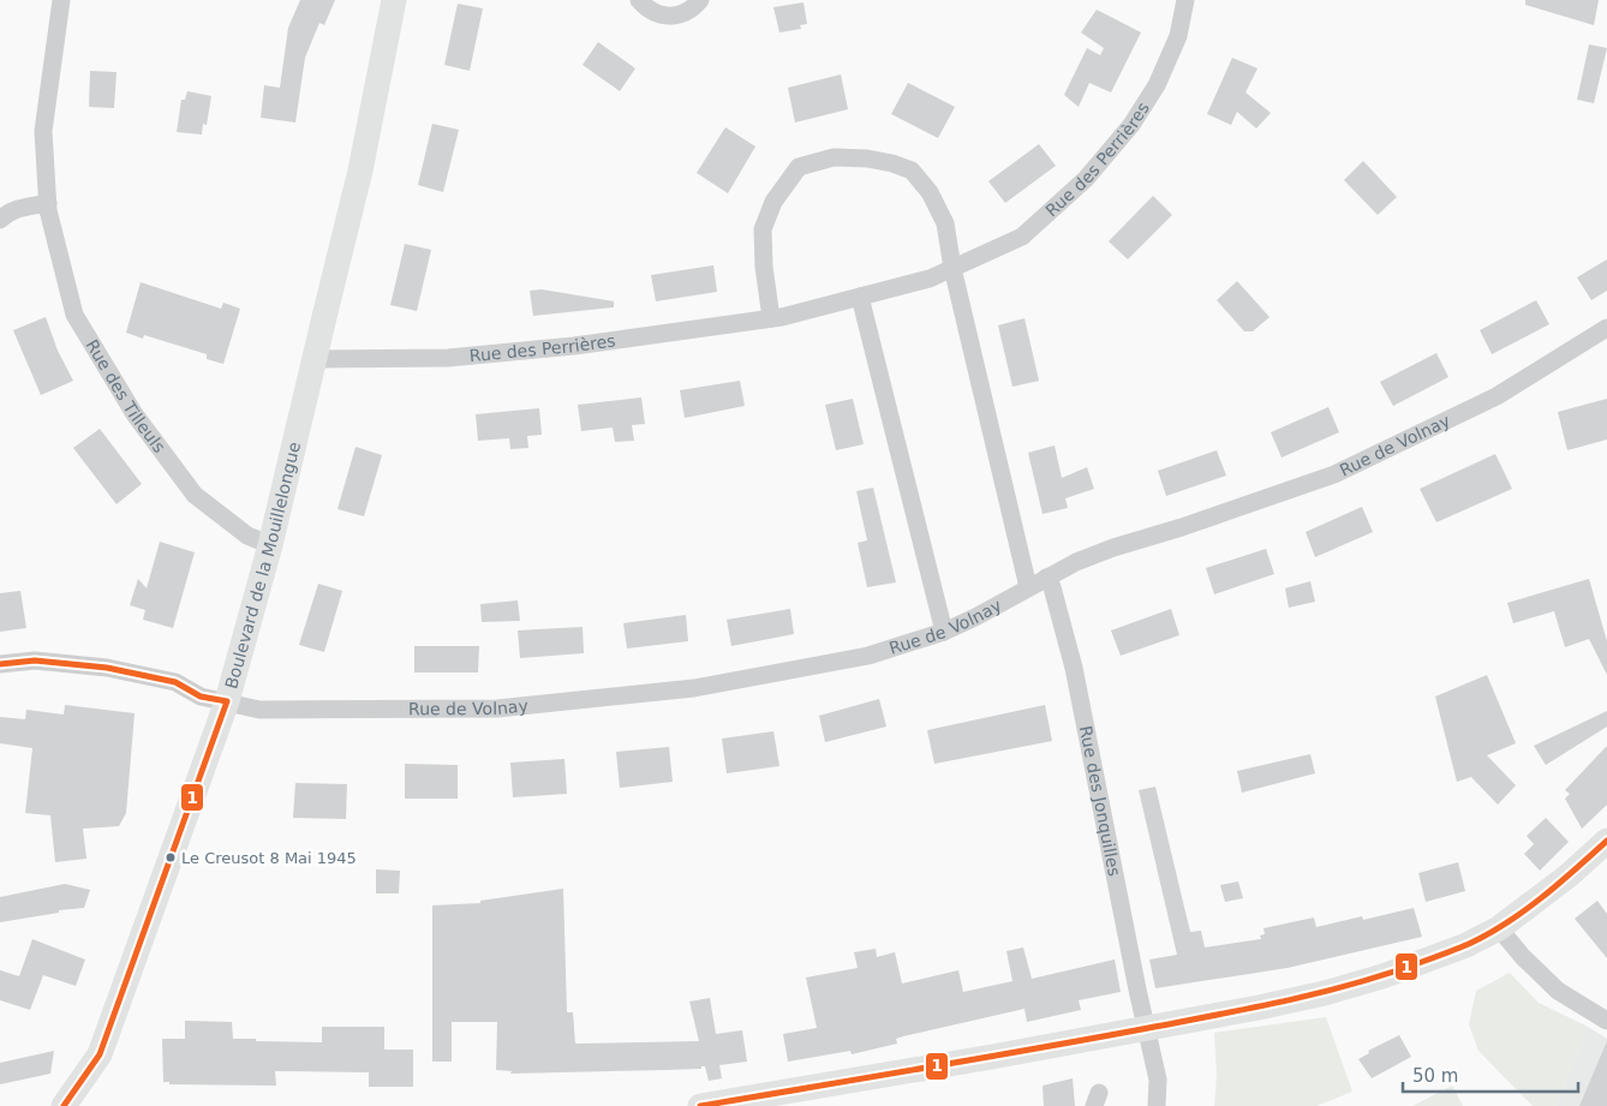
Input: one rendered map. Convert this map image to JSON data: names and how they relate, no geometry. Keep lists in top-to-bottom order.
{
  "streets": {
    "main road": ["Boulevard de la Mouillelongue"],
    "street": [
      "Rue des Perrières",
      "Rue des Tilleuls",
      "Rue de Volnay",
      "Rue des Jonquilles"
    ]
  },
  "crossings": [
    ["Rue des Perrières", "Boulevard de la Mouillelongue"],
    ["Rue des Tilleuls", "Boulevard de la Mouillelongue"],
    ["Rue de Volnay", "Boulevard de la Mouillelongue"],
    ["Rue de Volnay", "Rue des Jonquilles"]
  ],
  "places": ["Le Creusot 8 Mai 1945"],
  "lines": ["transit line 1"],
  "scale_bar": "50 m"
}
